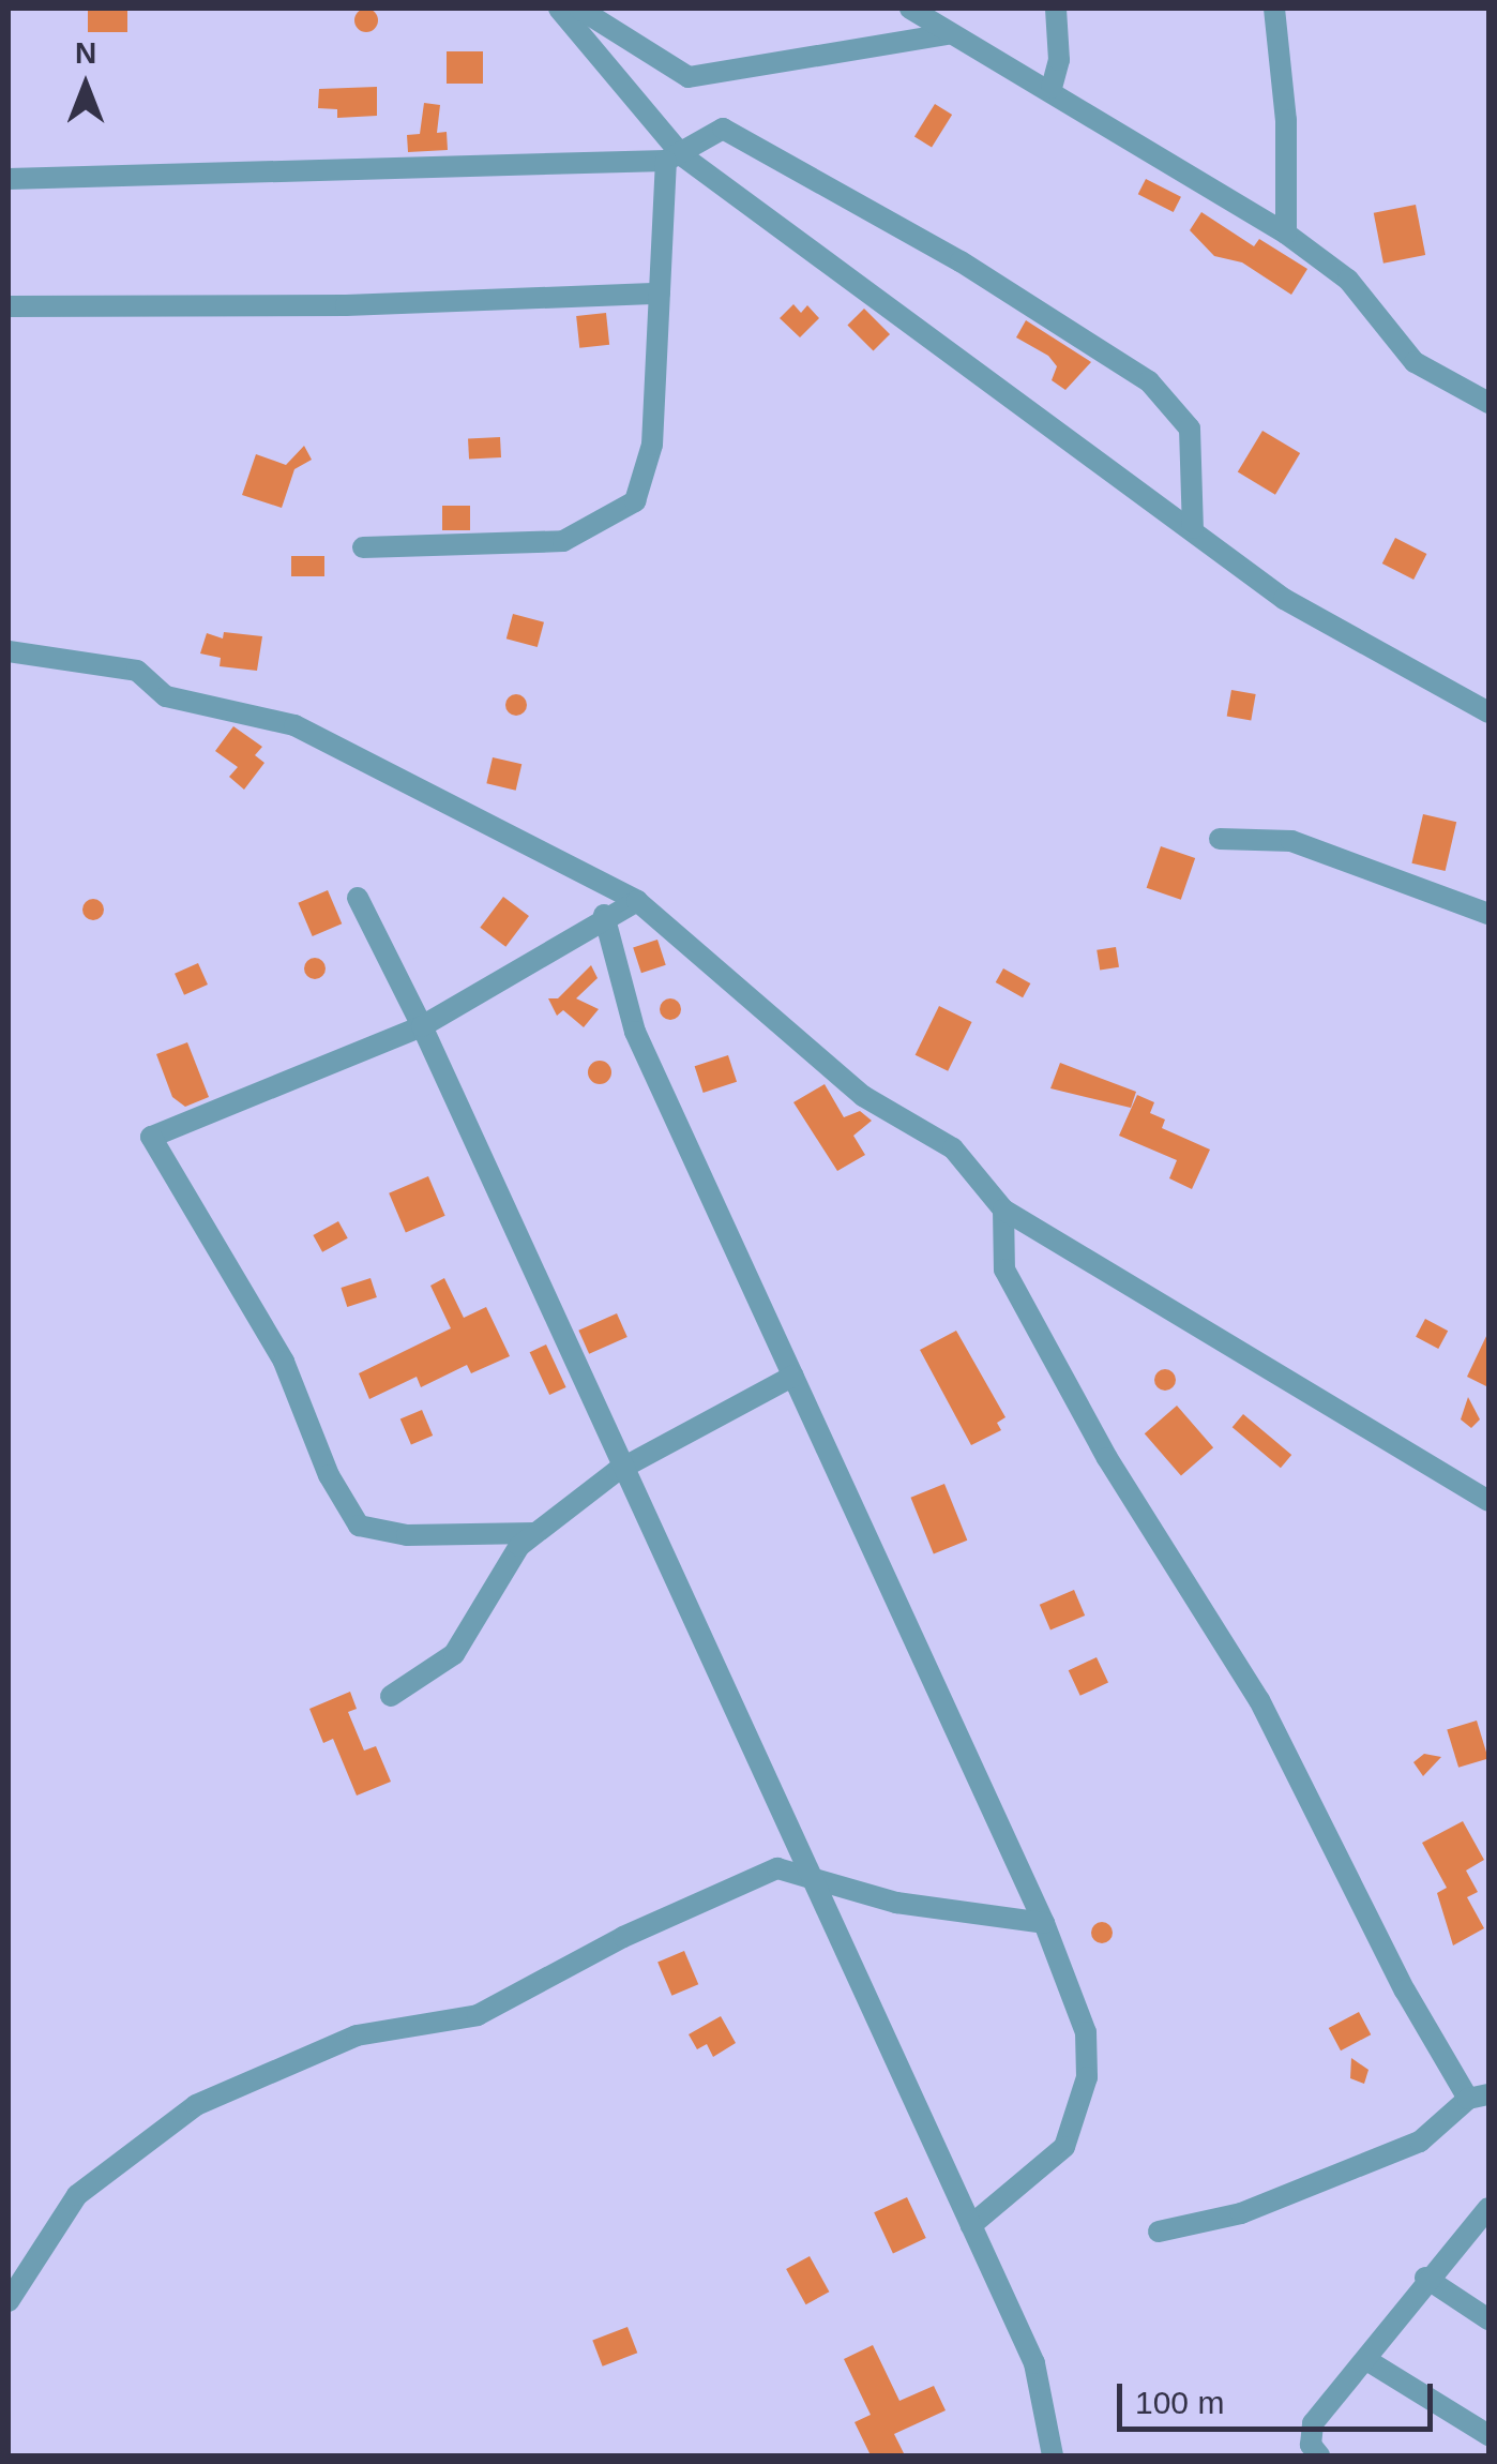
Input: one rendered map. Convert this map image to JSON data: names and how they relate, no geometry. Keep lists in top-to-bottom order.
{
  "scale_bar": "100 m",
  "north": "top"
}
